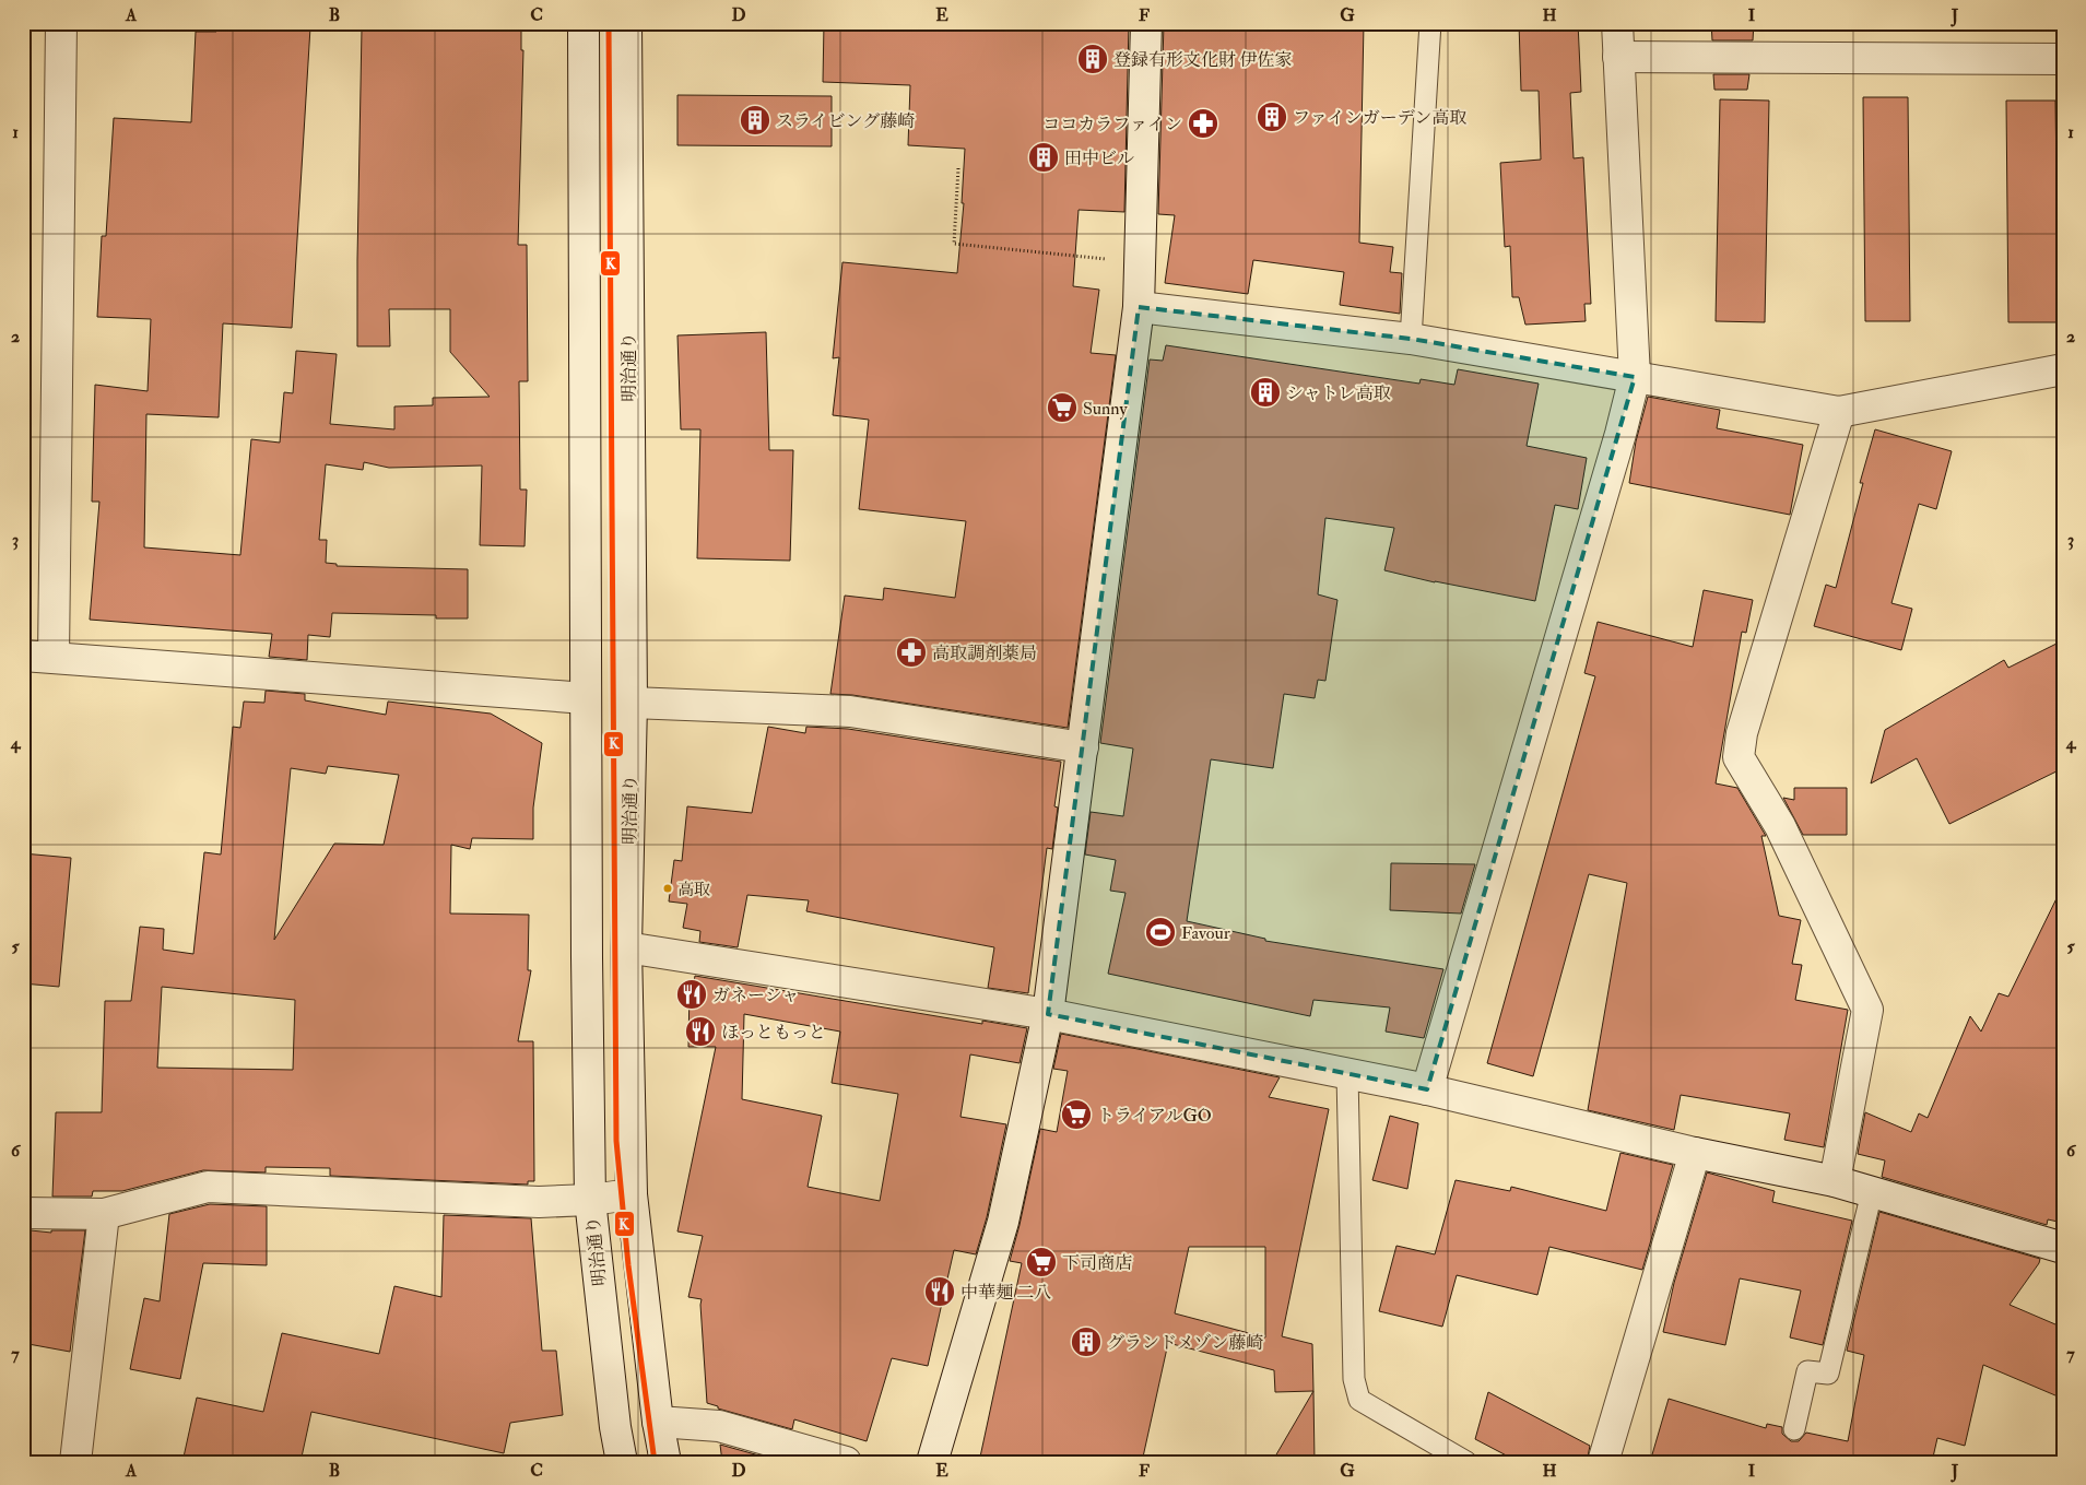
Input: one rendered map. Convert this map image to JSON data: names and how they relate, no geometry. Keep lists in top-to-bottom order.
{
  "streets": {
    "street": ["明治通り"]
  },
  "places": {
    "building": [
      "登録有形文化財 伊佐家",
      "ファインガーデン高取",
      "スライビング藤崎",
      "田中ビル",
      "シャトレ高取",
      "グランドメゾン藤崎"
    ],
    "pharmacy": ["ココカラファイン", "高取調剤薬局"],
    "supermarket": ["Sunny", "トライアルGO", "下司商店"],
    "other": ["高取"],
    "sports": ["Favour"],
    "restaurant": ["ガネーシャ", "ほっともっと", "中華麺 二八"]
  },
  "lines": ["transit line K"],
  "grid": {
    "columns": [
      "A",
      "B",
      "C",
      "D",
      "E",
      "F",
      "G",
      "H",
      "I",
      "J"
    ],
    "rows": [
      "1",
      "2",
      "3",
      "4",
      "5",
      "6",
      "7"
    ]
  }
}
